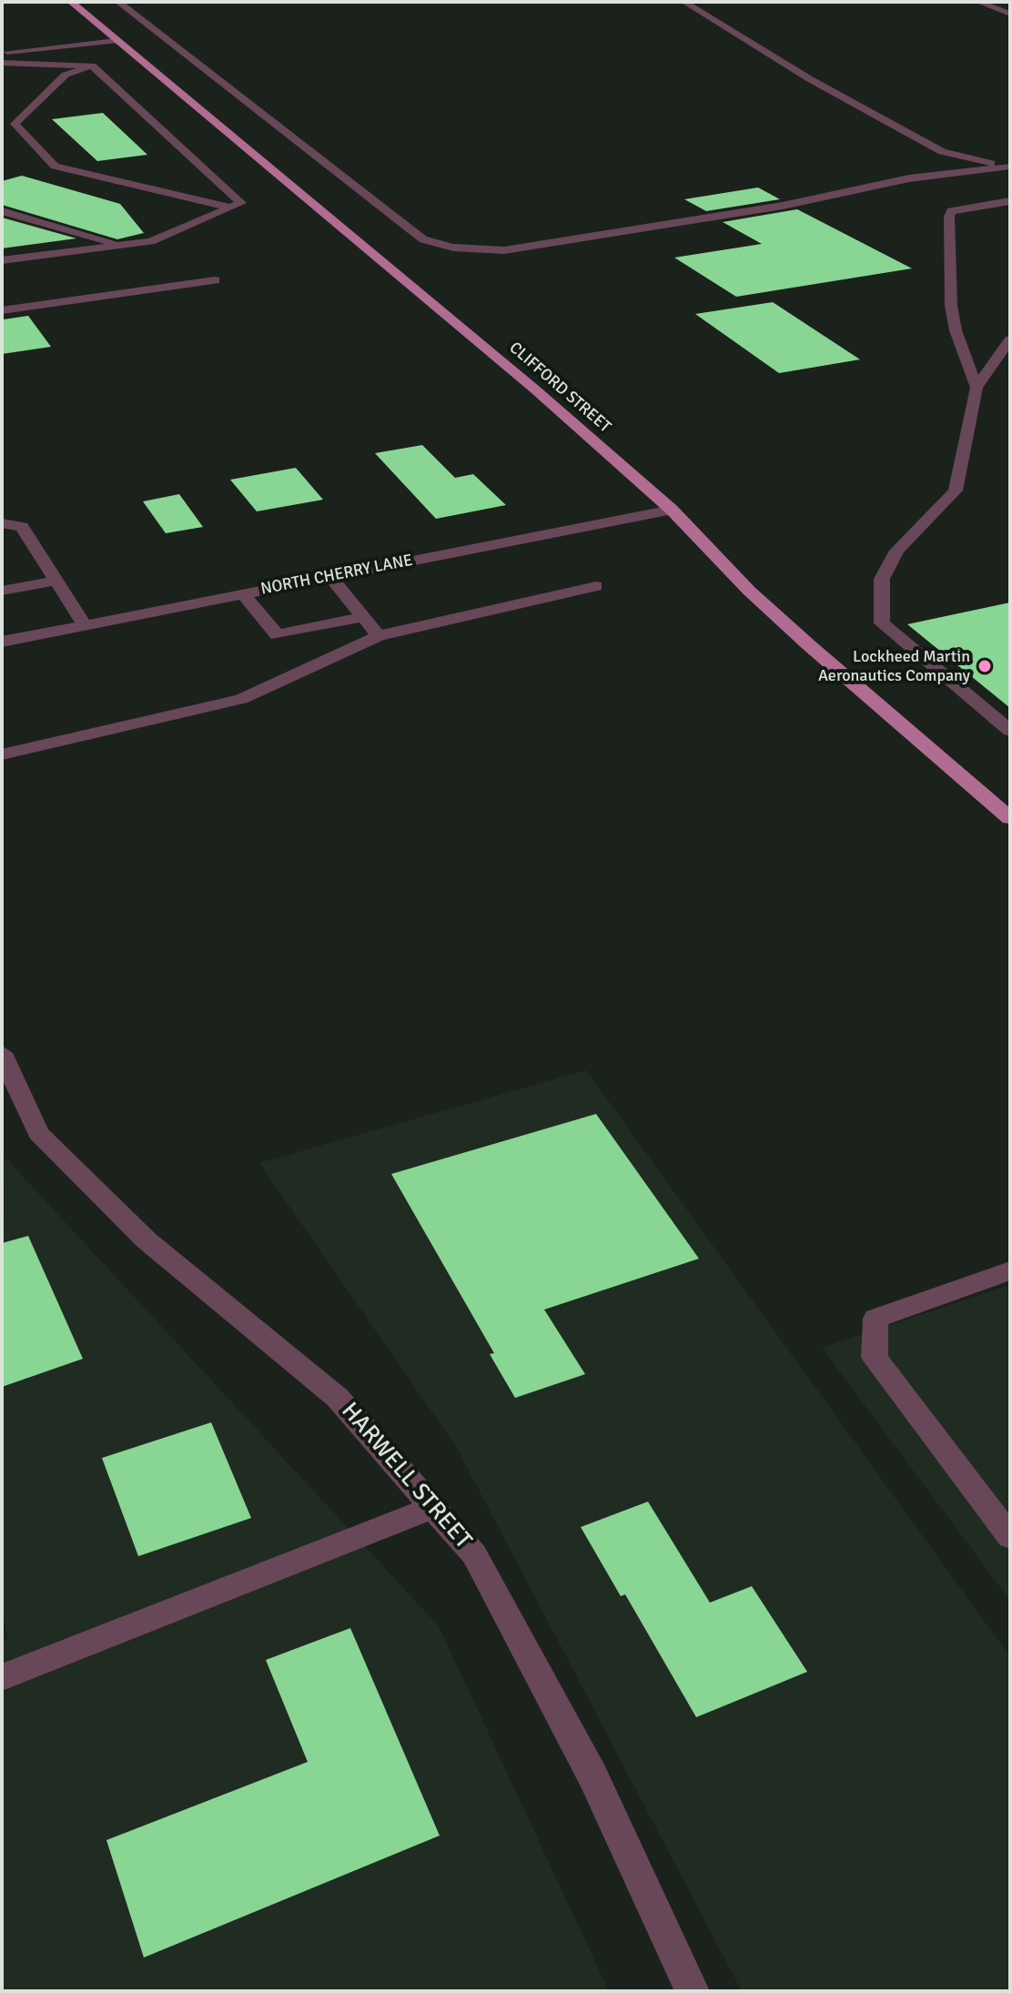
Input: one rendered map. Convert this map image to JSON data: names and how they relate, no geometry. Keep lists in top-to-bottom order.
{
  "streets": {
    "main road": ["CLIFFORD STREET"],
    "street": ["NORTH CHERRY LANE", "HARWELL STREET"]
  },
  "crossings": [
    ["CLIFFORD STREET", "NORTH CHERRY LANE"]
  ],
  "places": ["Lockheed Martin Aeronautics Company"]
}
